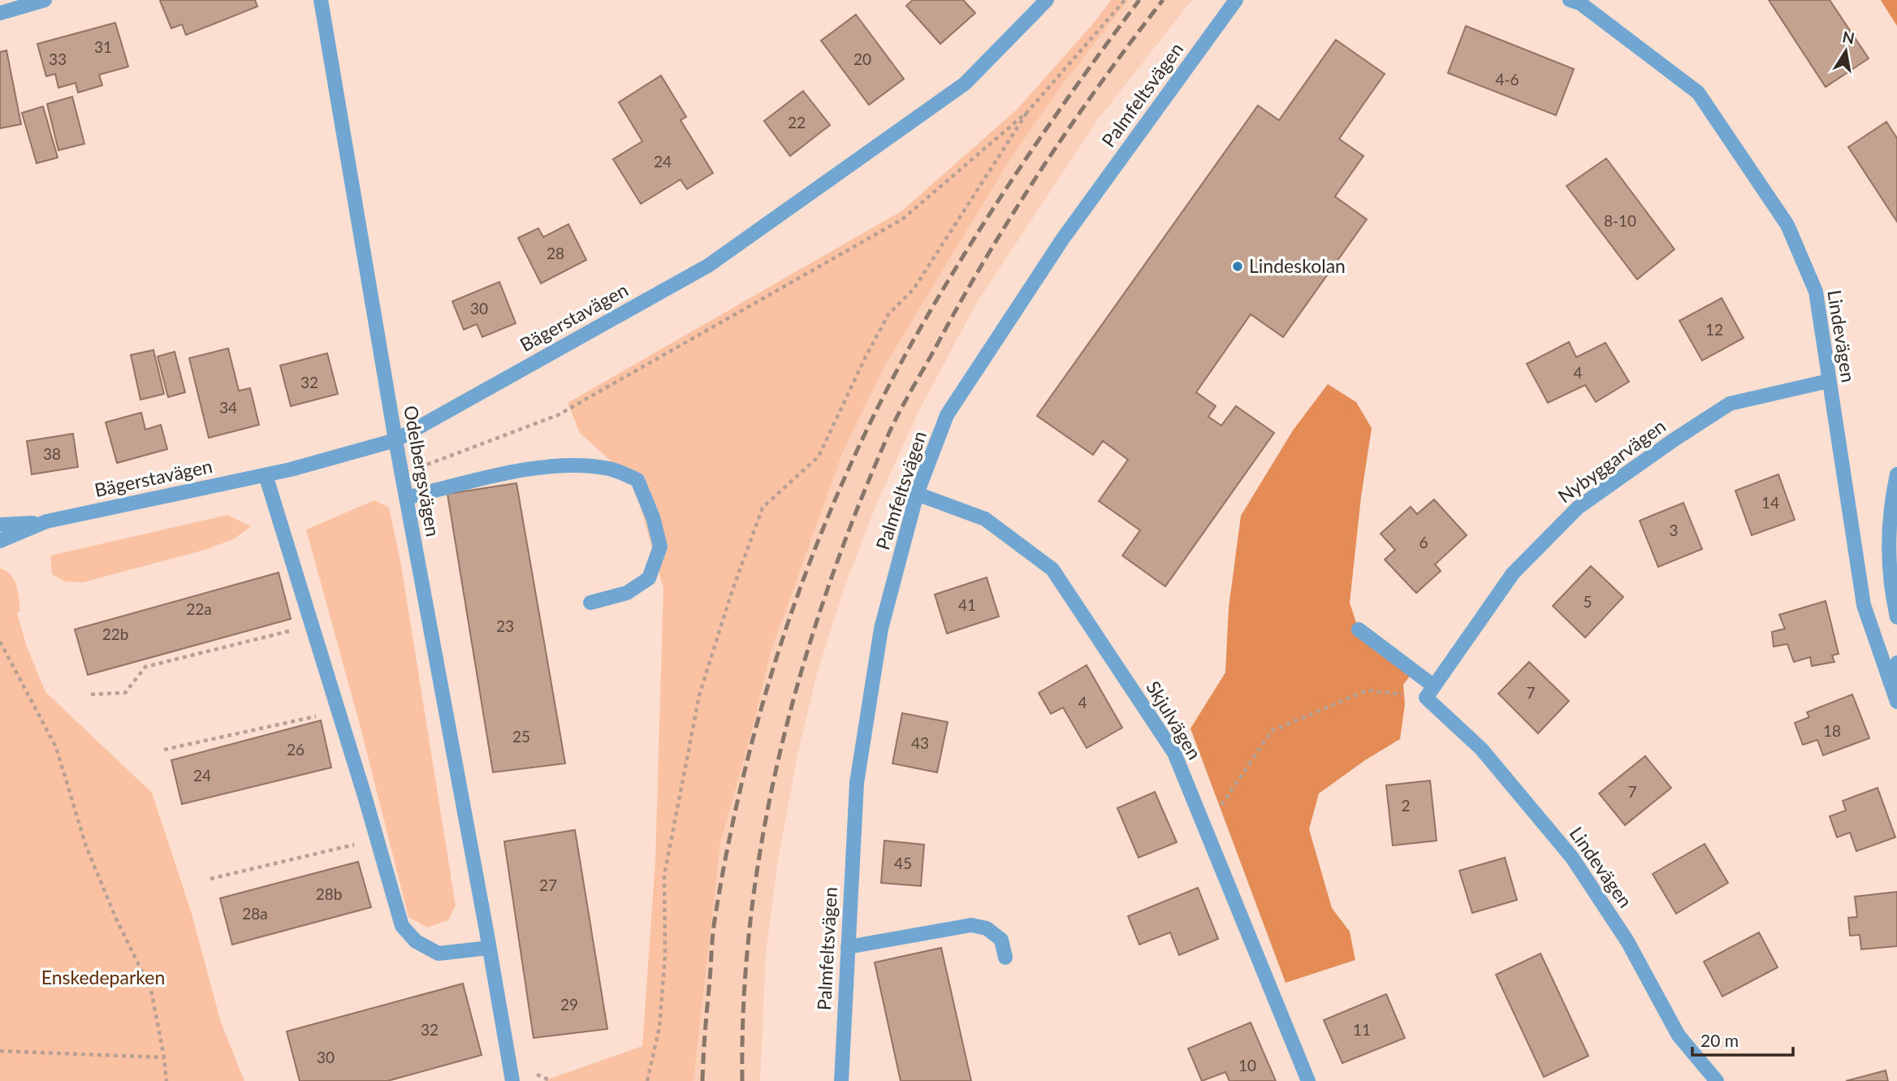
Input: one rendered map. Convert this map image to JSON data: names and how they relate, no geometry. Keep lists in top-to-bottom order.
{
  "streets": {
    "street": [
      "Palmfeltsvägen",
      "Bägerstavägen",
      "Lindevägen",
      "Nybyggarvägen",
      "Odelbergsvägen",
      "Skjulvägen"
    ]
  },
  "crossings": [
    ["Palmfeltsvägen", "Skjulvägen"],
    ["Bägerstavägen", "Odelbergsvägen"],
    ["Lindevägen", "Nybyggarvägen"]
  ],
  "parks": ["Enskedeparken"],
  "places": ["Lindeskolan"],
  "house_numbers": [
    "31",
    "33",
    "20",
    "4-6",
    "22",
    "24",
    "8-10",
    "28",
    "30",
    "12",
    "4",
    "32",
    "34",
    "38",
    "14",
    "3",
    "6",
    "5",
    "41",
    "22a",
    "23",
    "22b",
    "7",
    "4",
    "18",
    "25",
    "43",
    "26",
    "24",
    "7",
    "2",
    "45",
    "27",
    "28b",
    "28a",
    "29",
    "32",
    "11",
    "30",
    "10"
  ],
  "scale_bar": "20 m",
  "north": "top"
}
